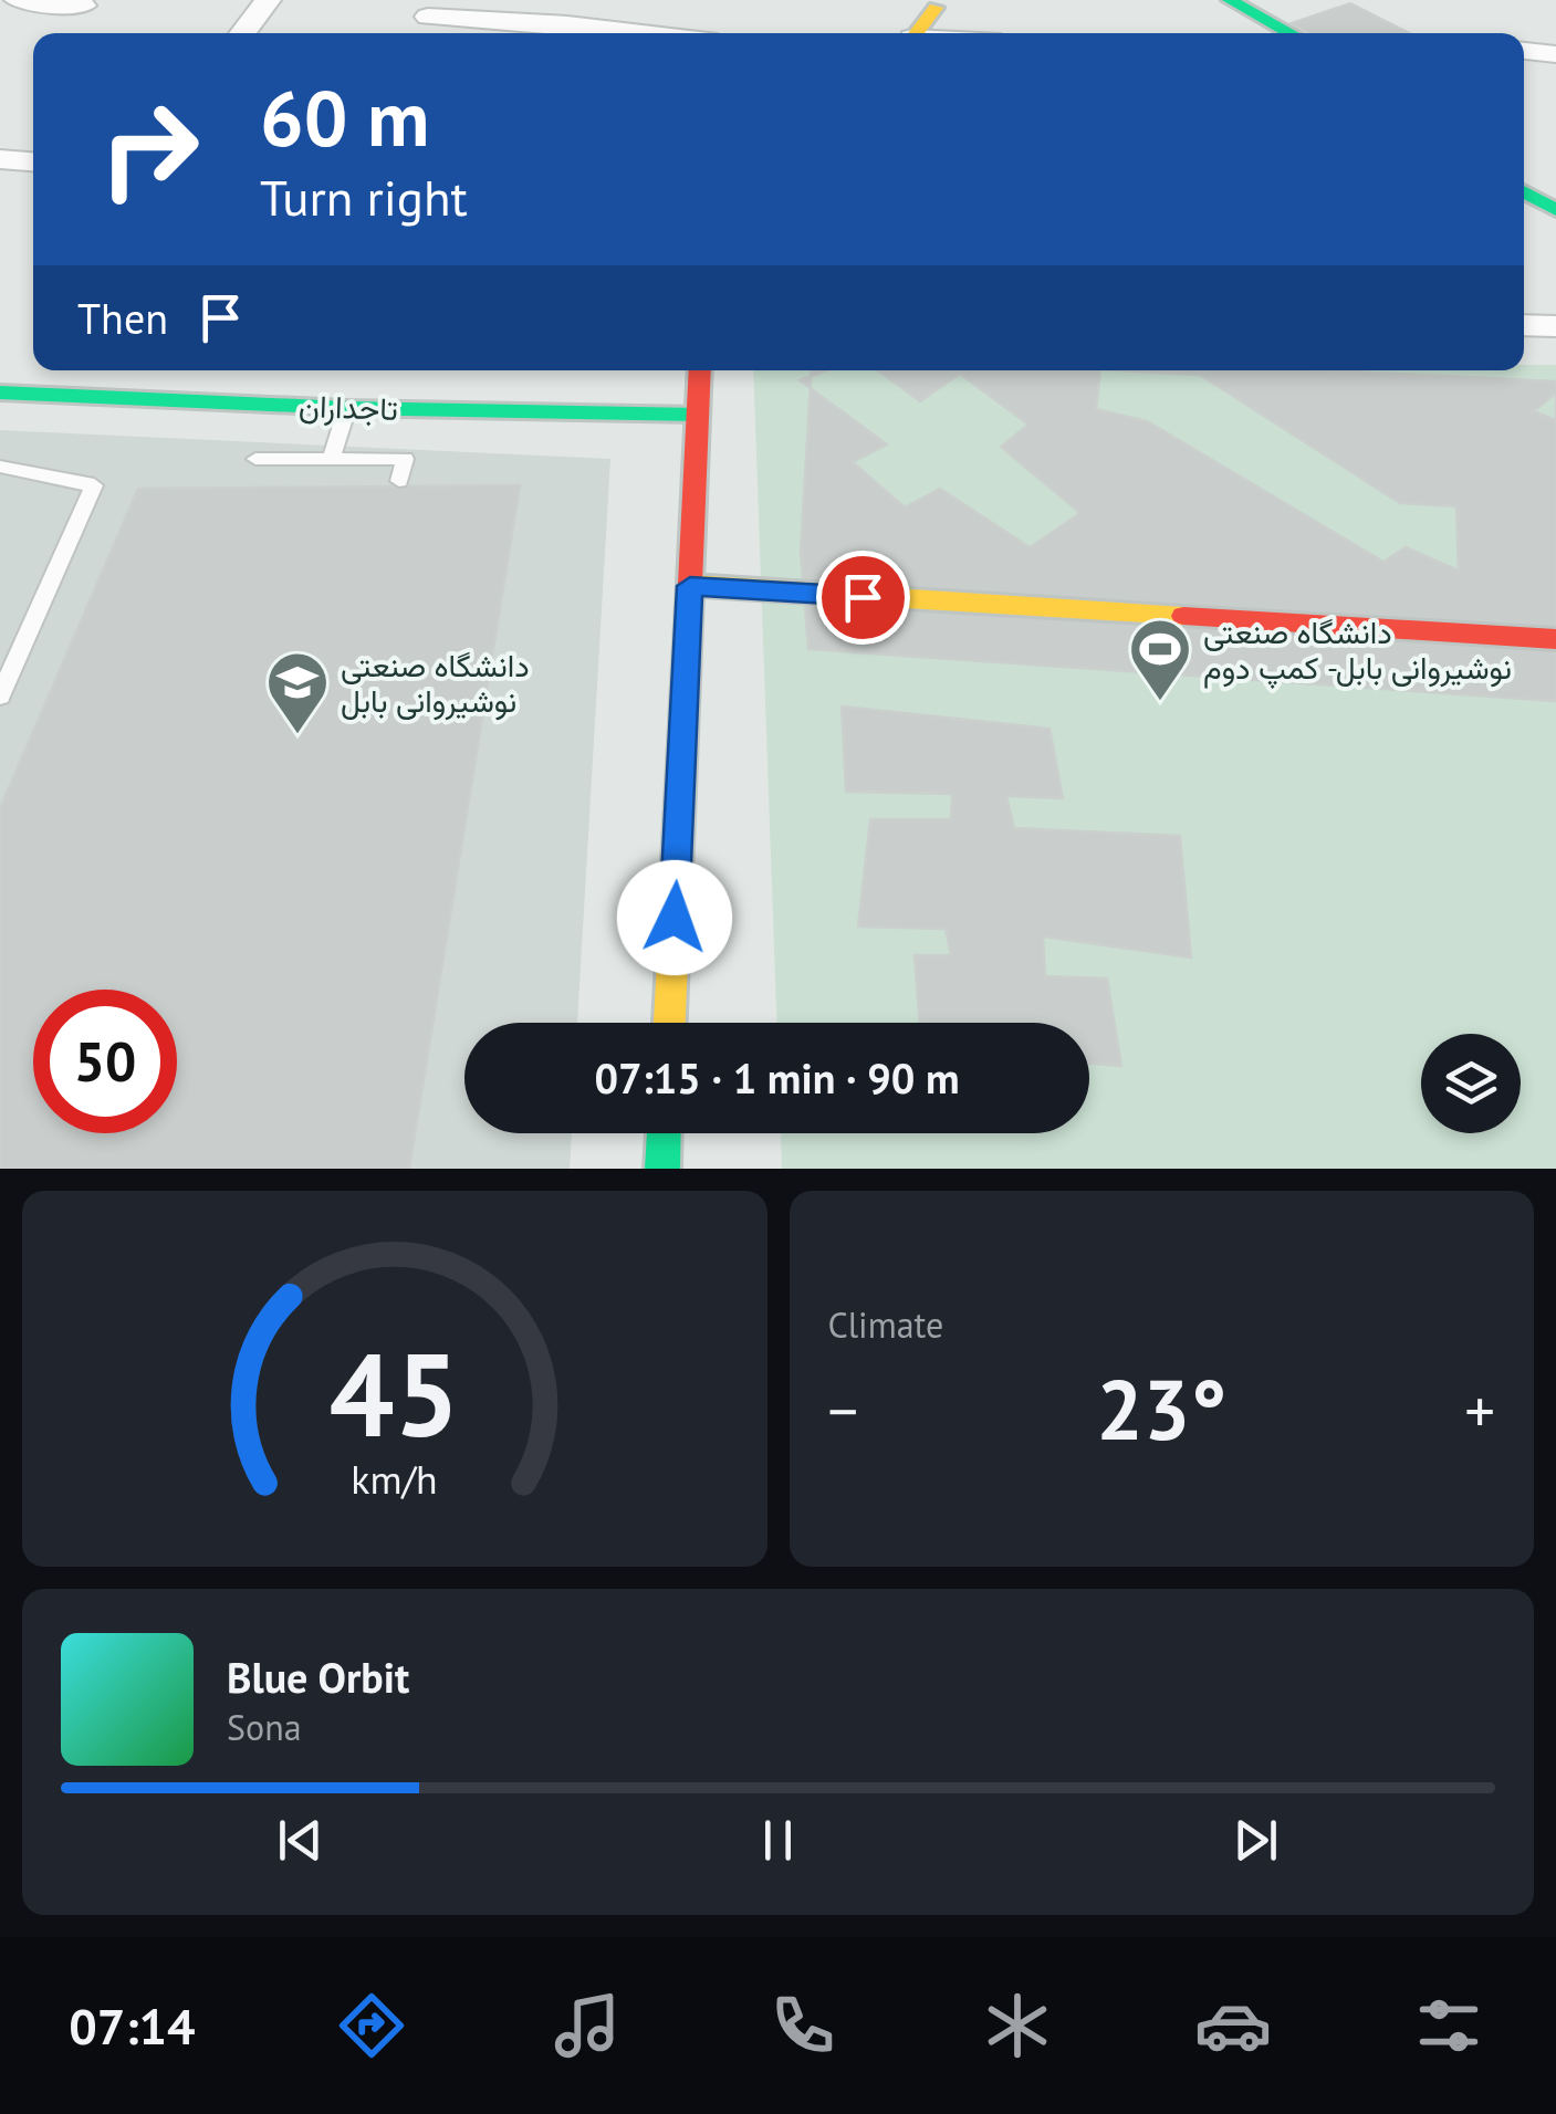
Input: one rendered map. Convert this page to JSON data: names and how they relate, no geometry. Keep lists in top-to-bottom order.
{
  "streets": {
    "main road": ["تاجداران"]
  },
  "places": {
    "sports": ["دانشگاه صنعتی نوشیروانی بابل- کمپ دوم"],
    "school or university": ["دانشگاه صنعتی نوشیروانی بابل"]
  },
  "page": {
    "turn": ["60 m", "Turn right"],
    "then": "Then",
    "limit": "50",
    "trip": "07:15 · 1 min · 90 m",
    "tile": "Climate",
    "heat": ["−", "23°", "+"],
    "song": ["Blue Orbit", "Sona"],
    "tabs": "07:14",
    "gauge": ["45", "km/h"]
  }
}
